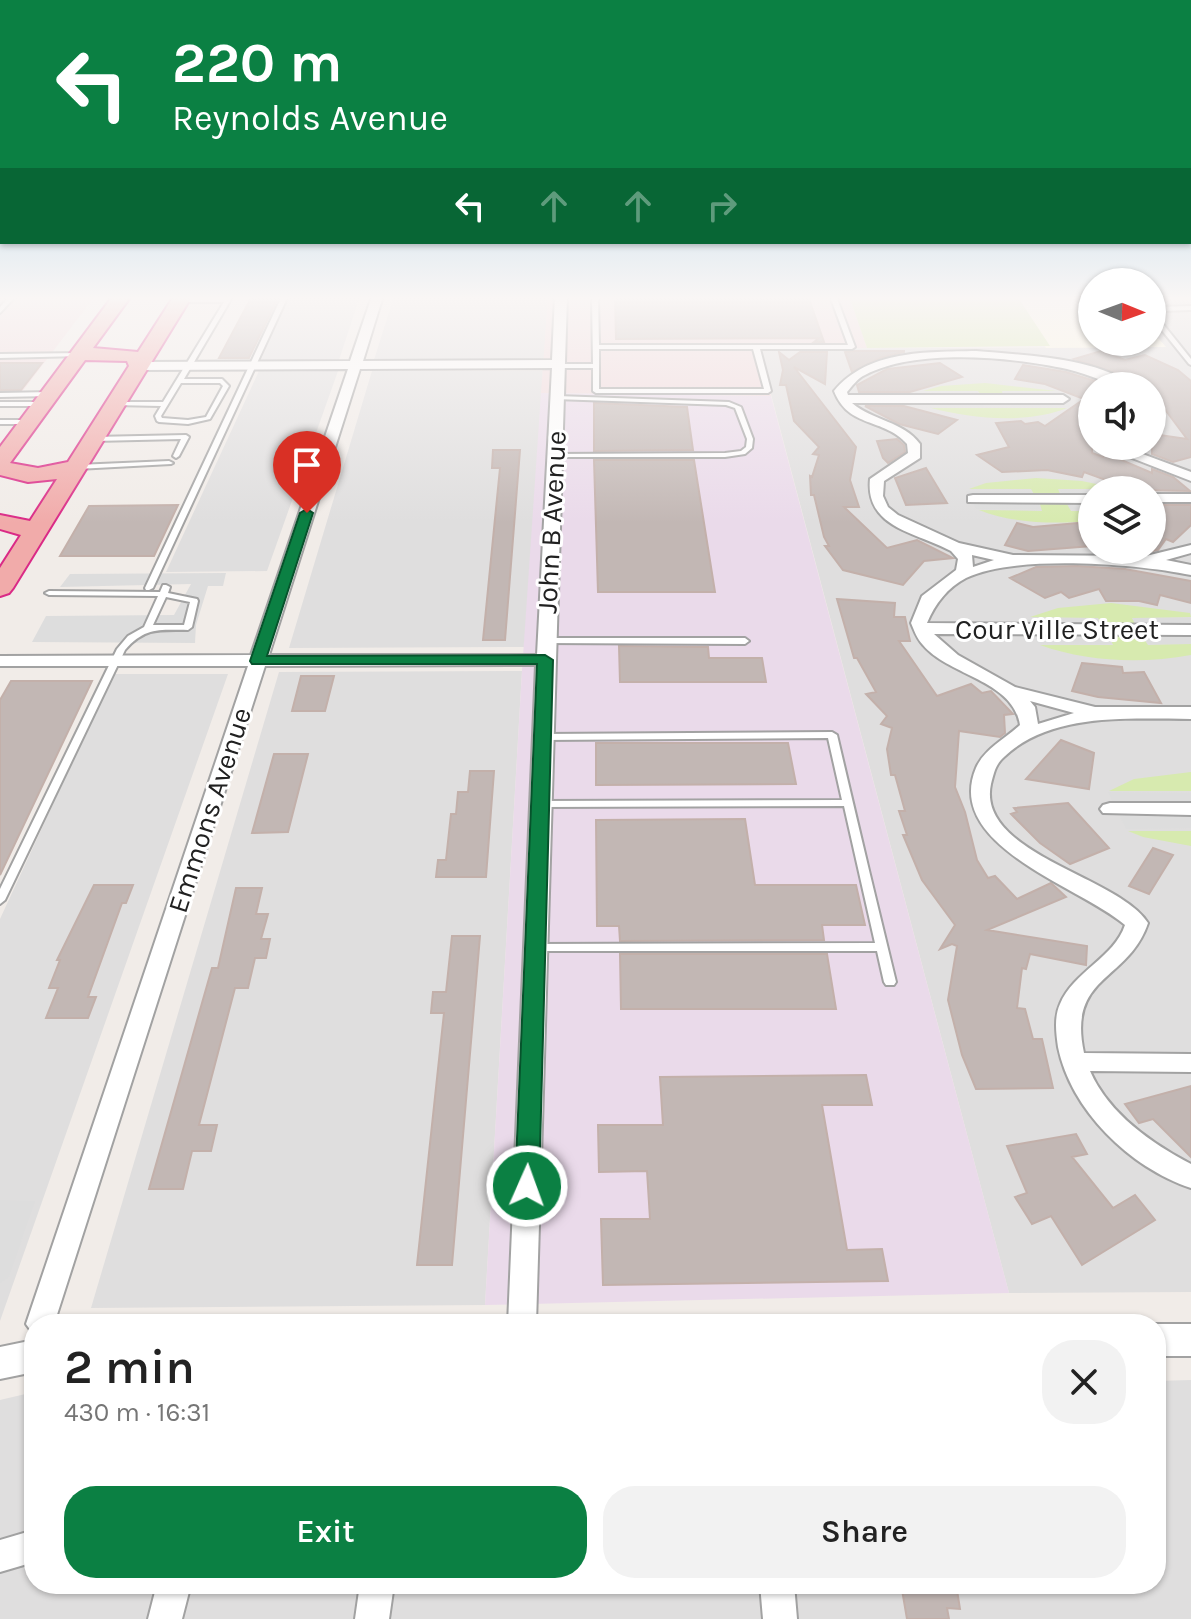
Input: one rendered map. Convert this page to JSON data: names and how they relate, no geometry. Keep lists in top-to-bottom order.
{
  "streets": {
    "street": ["John B Avenue", "Cour Ville Street", "Emmons Avenue"]
  },
  "north": "right",
  "page": {
    "turn": ["220 m", "Reynolds Avenue"],
    "heading": ["2 min", "430 m · 16:31"],
    "buttons": ["Exit", "Share"]
  }
}
